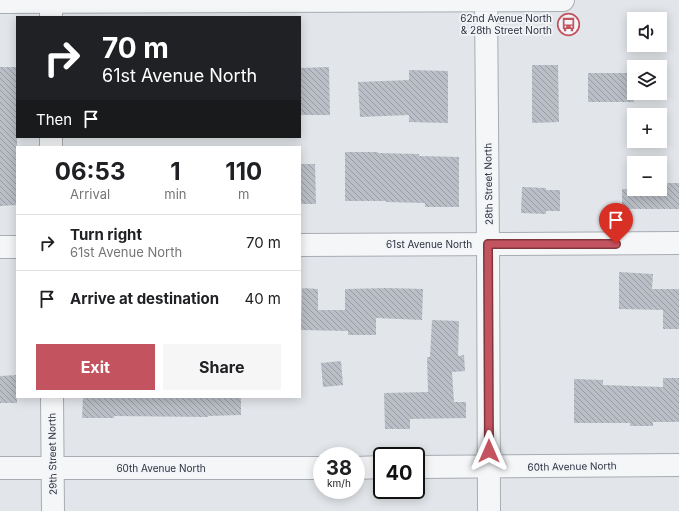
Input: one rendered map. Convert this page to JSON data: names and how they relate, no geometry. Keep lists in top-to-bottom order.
{
  "streets": {
    "street": [
      "28th Street North",
      "61st Avenue North",
      "29th Street North",
      "60th Avenue North"
    ]
  },
  "crossings": [
    ["28th Street North", "61st Avenue North"],
    ["28th Street North", "60th Avenue North"],
    ["29th Street North", "60th Avenue North"]
  ],
  "places": {
    "bus stop": ["62nd Avenue North & 28th Street North"]
  },
  "page": {
    "map_buttons": ["+", "−"],
    "turn": ["70 m", "61st Avenue North"],
    "then": "Then",
    "eta": [
      "06:53",
      "Arrival",
      "1",
      "min",
      "110",
      "m"
    ],
    "list": [
      {
        "name": "Turn right",
        "note": "61st Avenue North",
        "value": "70 m"
      },
      {
        "name": "Arrive at destination",
        "value": "40 m"
      }
    ],
    "buttons": ["Exit", "Share"],
    "speed": "38 km/h",
    "limit": "40"
  }
}
